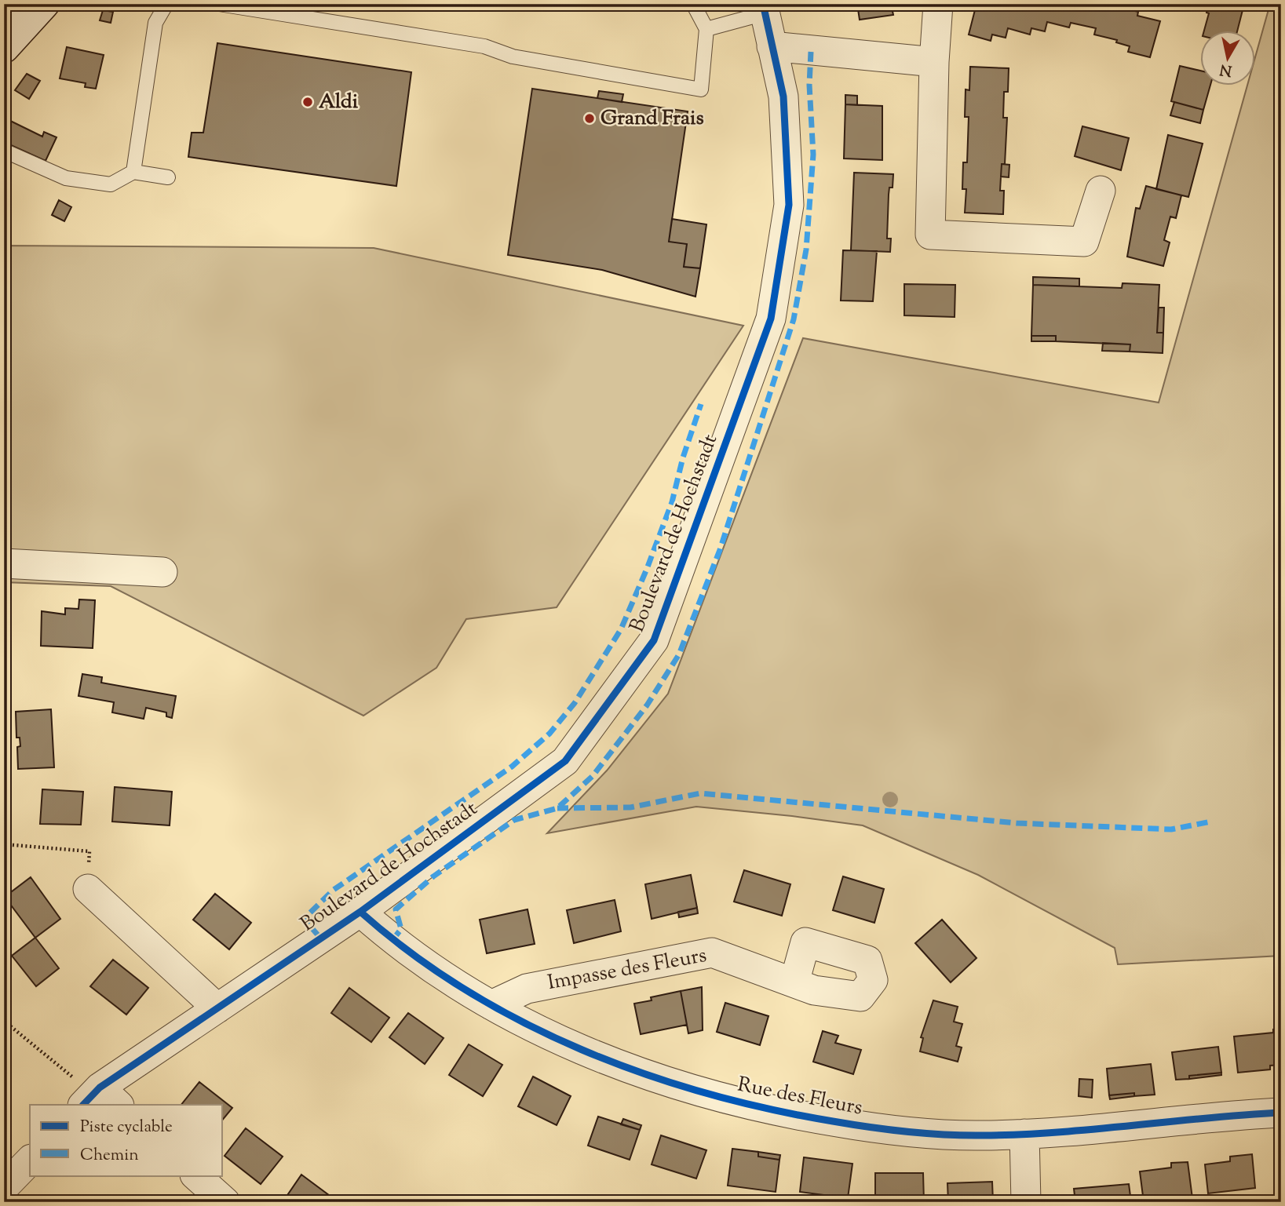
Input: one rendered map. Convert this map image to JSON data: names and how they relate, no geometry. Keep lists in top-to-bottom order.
{
  "streets": {
    "street": ["Boulevard de Hochstadt", "Impasse des Fleurs", "Rue des Fleurs"]
  },
  "crossings": [
    ["Boulevard de Hochstadt", "Rue des Fleurs"],
    ["Impasse des Fleurs", "Rue des Fleurs"]
  ],
  "places": ["Aldi", "Grand Frais"],
  "legend": ["Piste cyclable", "Chemin"],
  "north": "bottom"
}
